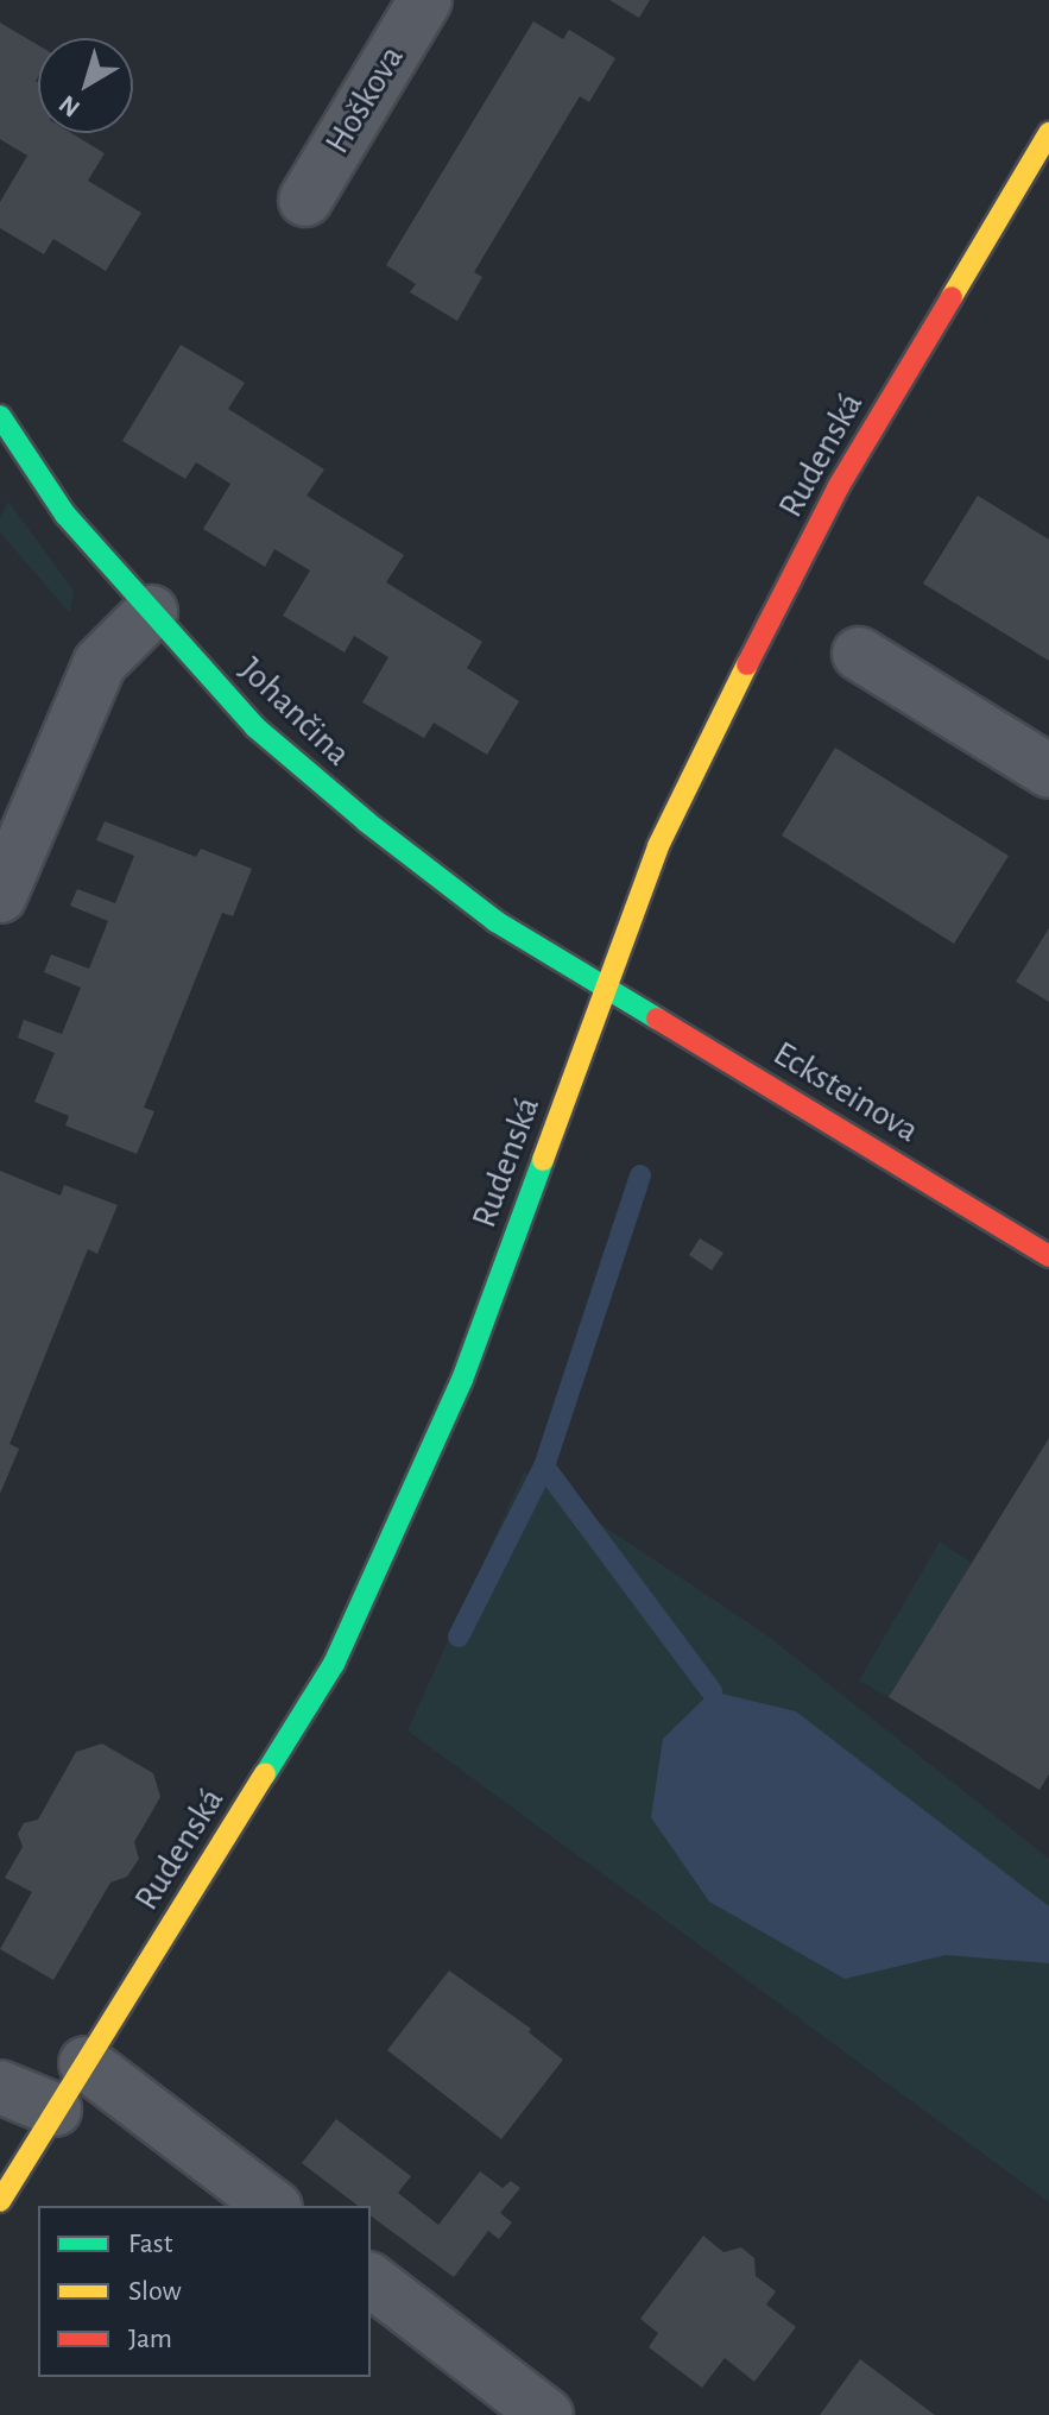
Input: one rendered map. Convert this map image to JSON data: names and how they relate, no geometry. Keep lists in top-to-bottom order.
{
  "streets": {
    "street": [
      "Hoškova",
      "Rudenská",
      "Johančina",
      "Ecksteinova"
    ]
  },
  "crossings": [
    ["Rudenská", "Johančina"],
    ["Rudenská", "Ecksteinova"],
    ["Johančina", "Ecksteinova"]
  ],
  "legend": ["Fast", "Slow", "Jam"],
  "north": "bottom left"
}
